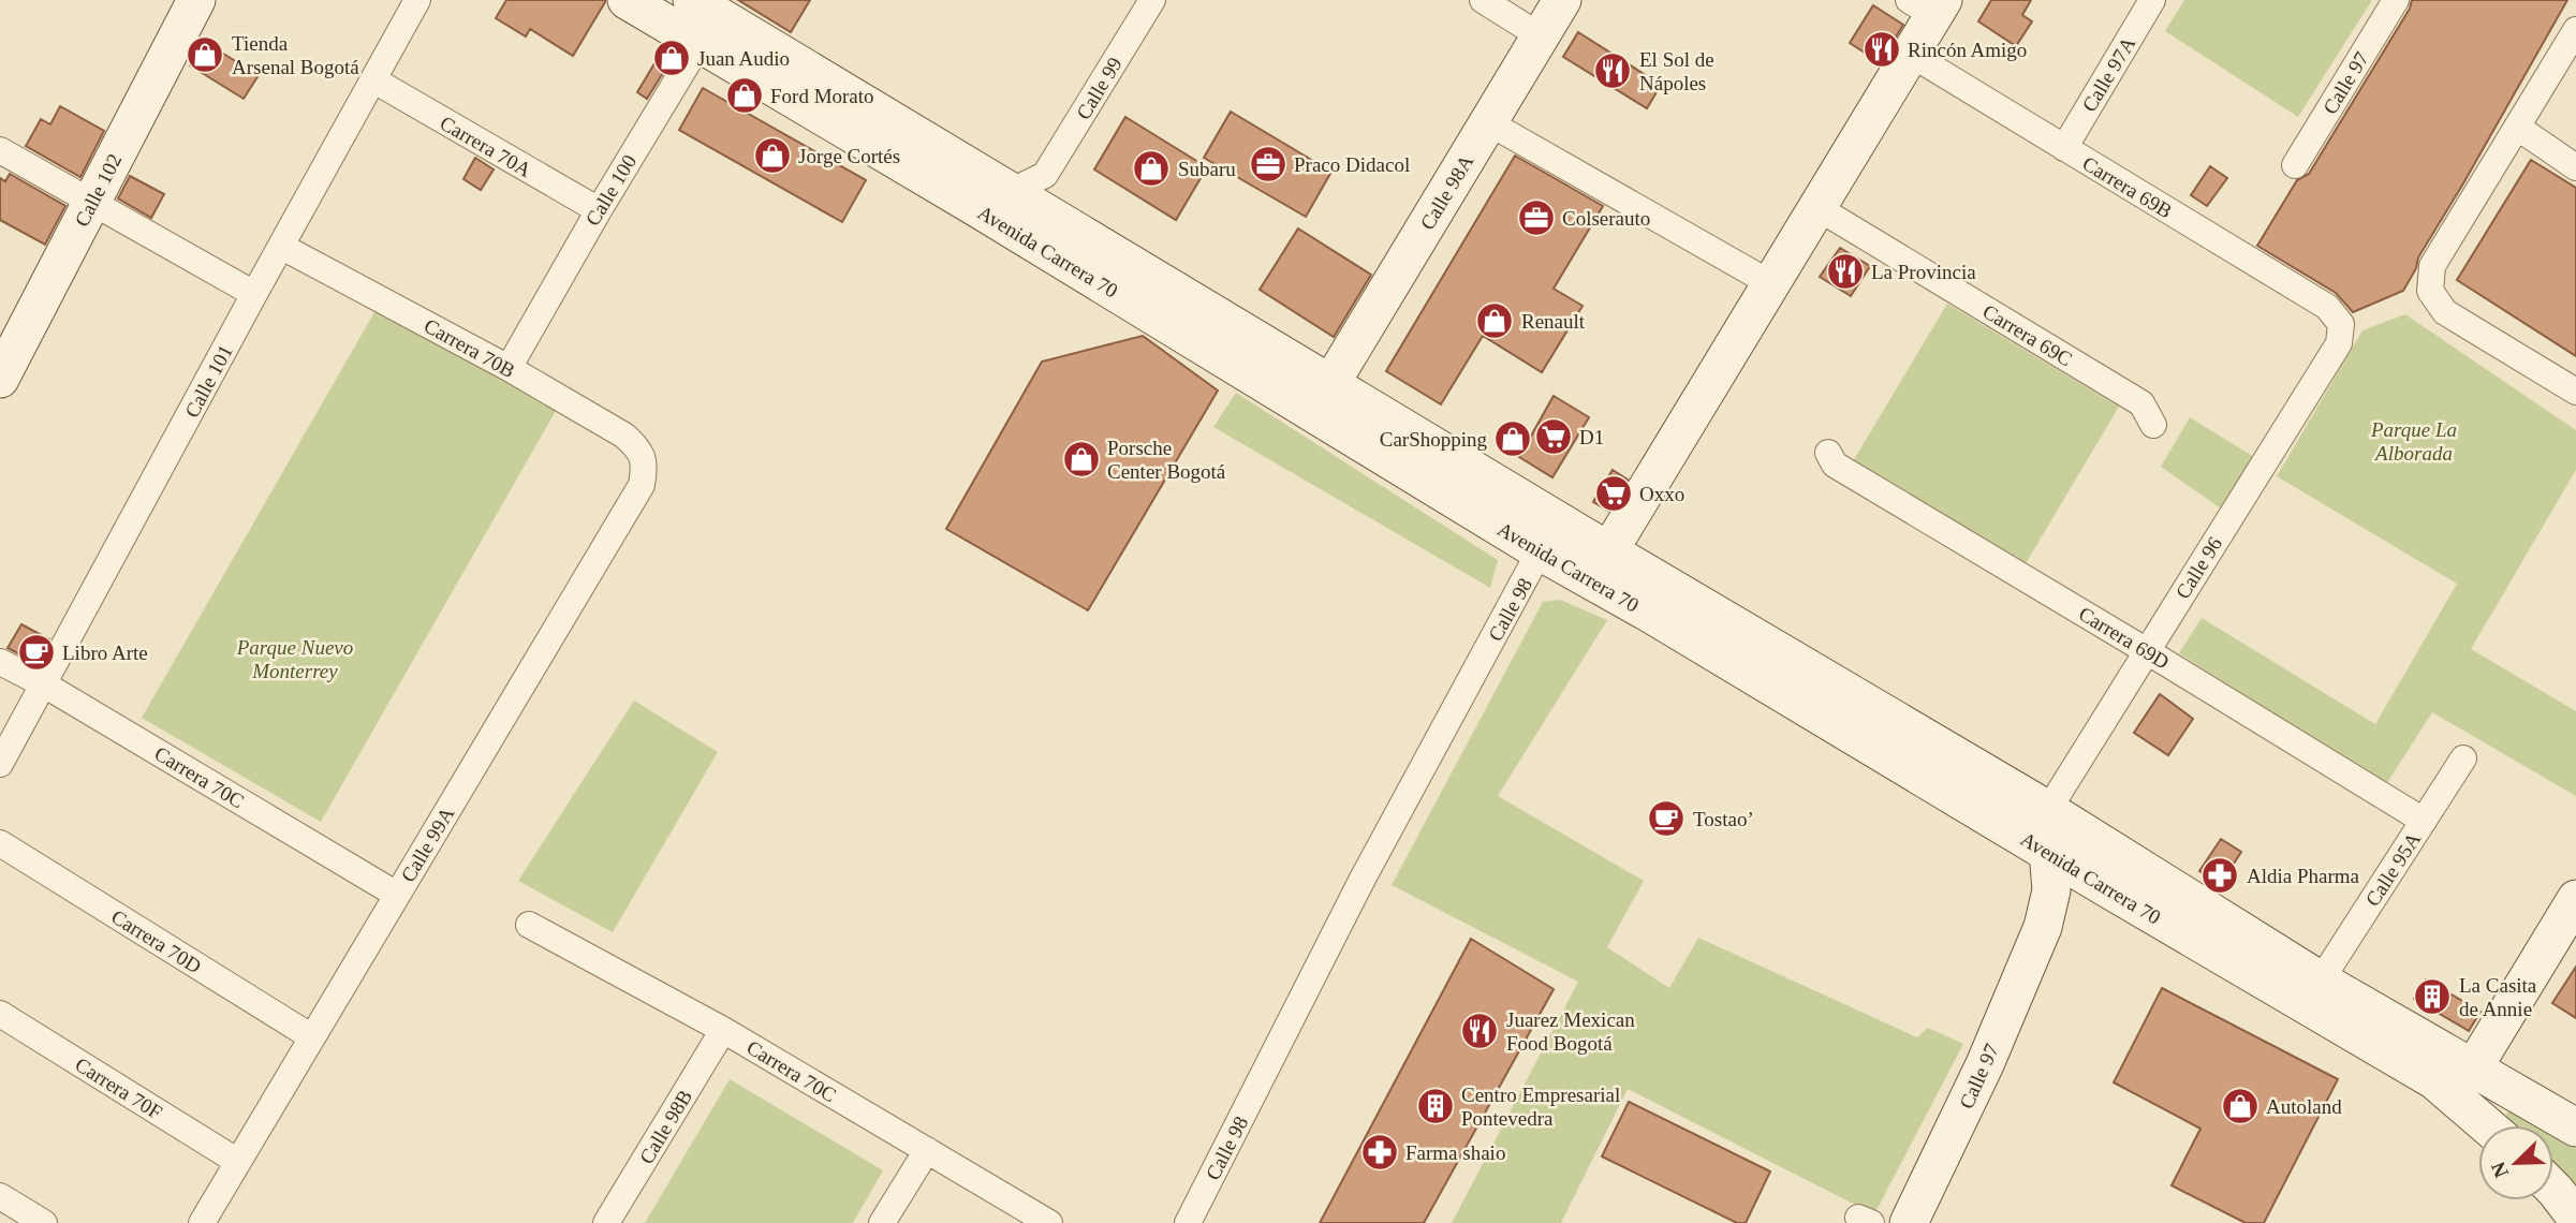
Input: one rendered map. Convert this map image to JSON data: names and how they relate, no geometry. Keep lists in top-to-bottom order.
{
  "streets": {
    "street": [
      "Calle 97A",
      "Calle 97",
      "Calle 99",
      "Carrera 70A",
      "Carrera 69B",
      "Calle 102",
      "Calle 100",
      "Calle 98A",
      "Avenida Carrera 70",
      "Carrera 69C",
      "Carrera 70B",
      "Calle 101",
      "Calle 96",
      "Calle 98",
      "Carrera 69D",
      "Carrera 70C",
      "Calle 99A",
      "Calle 95A",
      "Carrera 70D",
      "Carrera 70F",
      "Calle 98B"
    ]
  },
  "crossings": [
    ["Calle 97A", "Carrera 69B"],
    ["Calle 97", "Avenida Carrera 70"],
    ["Carrera 70A", "Calle 100"],
    ["Carrera 70A", "Calle 101"],
    ["Carrera 69B", "Calle 96"],
    ["Calle 100", "Avenida Carrera 70"],
    ["Calle 100", "Carrera 70B"],
    ["Calle 98A", "Avenida Carrera 70"],
    ["Avenida Carrera 70", "Calle 96"],
    ["Avenida Carrera 70", "Calle 98"],
    ["Avenida Carrera 70", "Calle 95A"],
    ["Carrera 70B", "Calle 101"],
    ["Carrera 70B", "Calle 99A"],
    ["Calle 101", "Carrera 70C"],
    ["Calle 96", "Carrera 69D"],
    ["Carrera 69D", "Calle 95A"],
    ["Carrera 70C", "Calle 99A"],
    ["Carrera 70C", "Calle 98B"],
    ["Calle 99A", "Carrera 70D"],
    ["Calle 99A", "Carrera 70F"]
  ],
  "parks": ["Parque La Alborada", "Parque Nuevo Monterrey"],
  "places": {
    "restaurant": [
      "Rincón Amigo",
      "El Sol de Nápoles",
      "La Provincia",
      "Juarez Mexican Food Bogotá"
    ],
    "shop": [
      "Tienda Arsenal Bogotá",
      "Juan Audio",
      "Ford Morato",
      "Jorge Cortés",
      "Subaru",
      "Renault",
      "CarShopping",
      "Porsche Center Bogotá",
      "Autoland"
    ],
    "office": ["Praco Didacol", "Colserauto"],
    "supermarket": ["D1", "Oxxo"],
    "cafe": ["Libro Arte", "Tostao’"],
    "pharmacy": ["Aldia Pharma", "Farma shaio"],
    "building": ["La Casita de Annie", "Centro Empresarial Pontevedra"]
  },
  "north": "bottom left"
}
